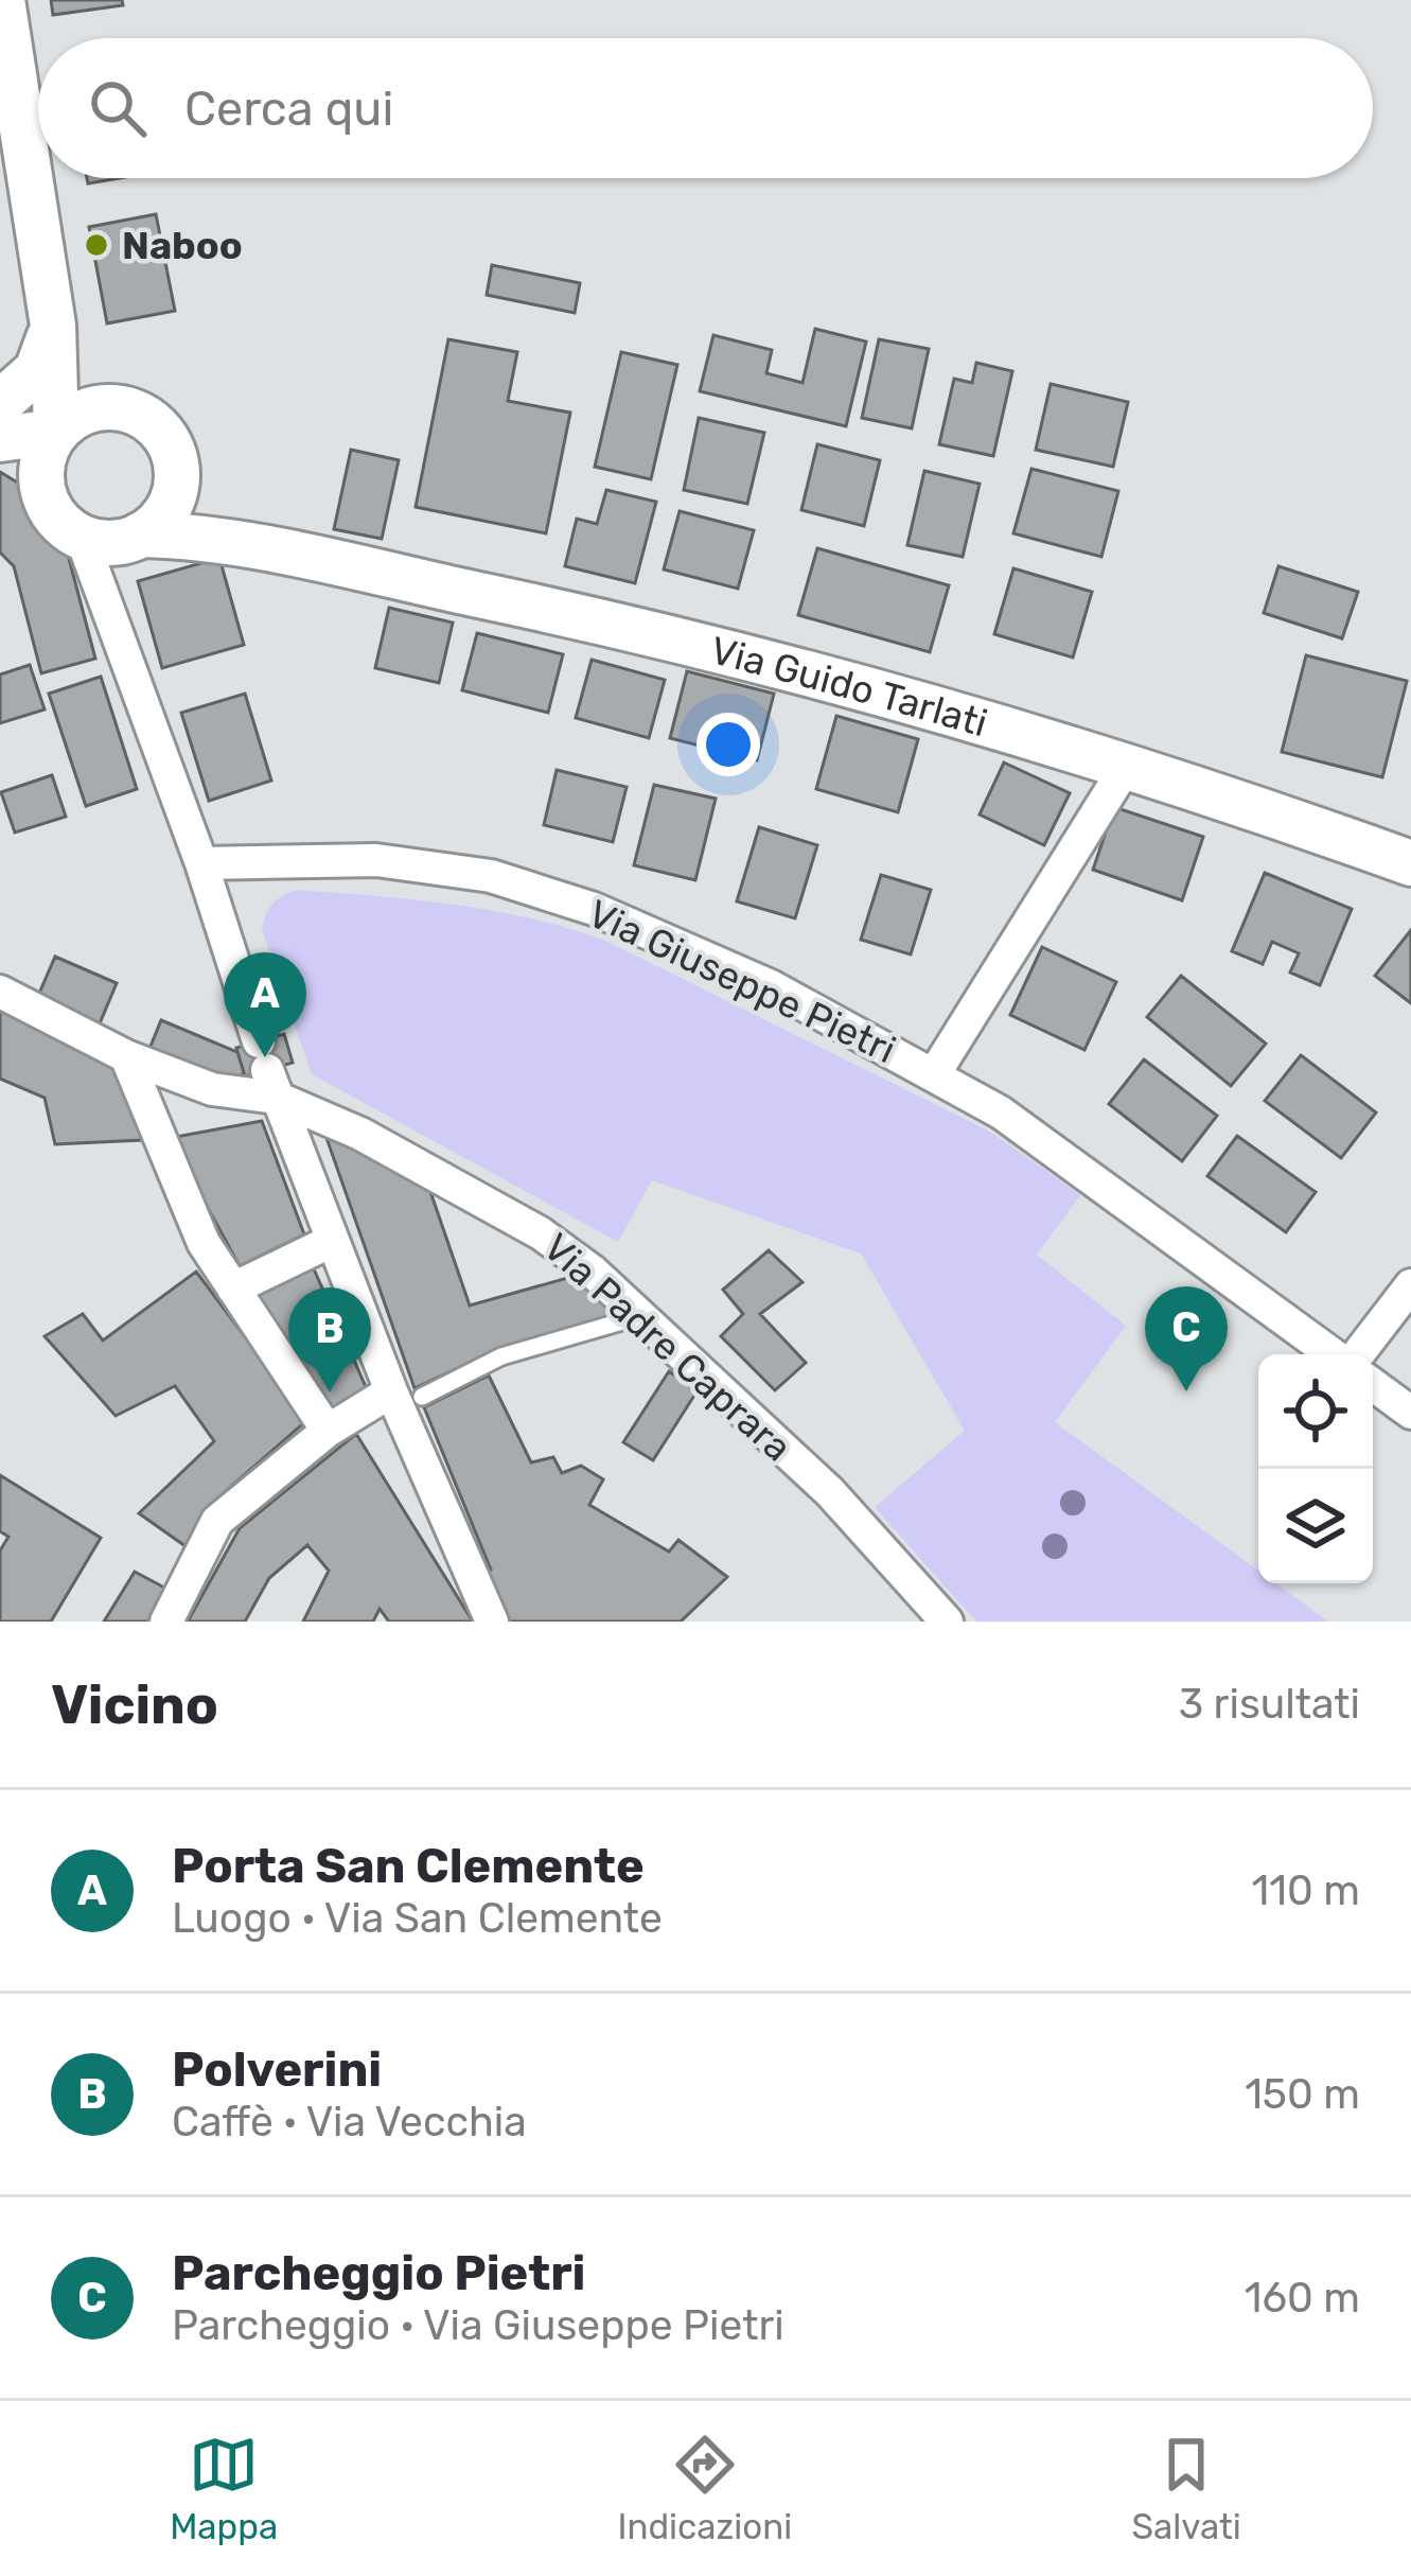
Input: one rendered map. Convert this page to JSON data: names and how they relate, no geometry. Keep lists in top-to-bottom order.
{
  "streets": {
    "main road": ["Via Guido Tarlati"],
    "street": ["Via Giuseppe Pietri", "Via Padre Caprara"]
  },
  "places": ["Naboo"],
  "page": {
    "search": "Cerca qui",
    "pins": ["A", "C", "B"],
    "heading": ["Vicino", "3 risultati"],
    "list": [
      {
        "mark": "A",
        "name": "Porta San Clemente",
        "note": "Luogo · Via San Clemente",
        "value": "110 m"
      },
      {
        "mark": "B",
        "name": "Polverini",
        "note": "Caffè · Via Vecchia",
        "value": "150 m"
      },
      {
        "mark": "C",
        "name": "Parcheggio Pietri",
        "note": "Parcheggio · Via Giuseppe Pietri",
        "value": "160 m"
      }
    ],
    "nav": ["Mappa", "Indicazioni", "Salvati"]
  }
}
